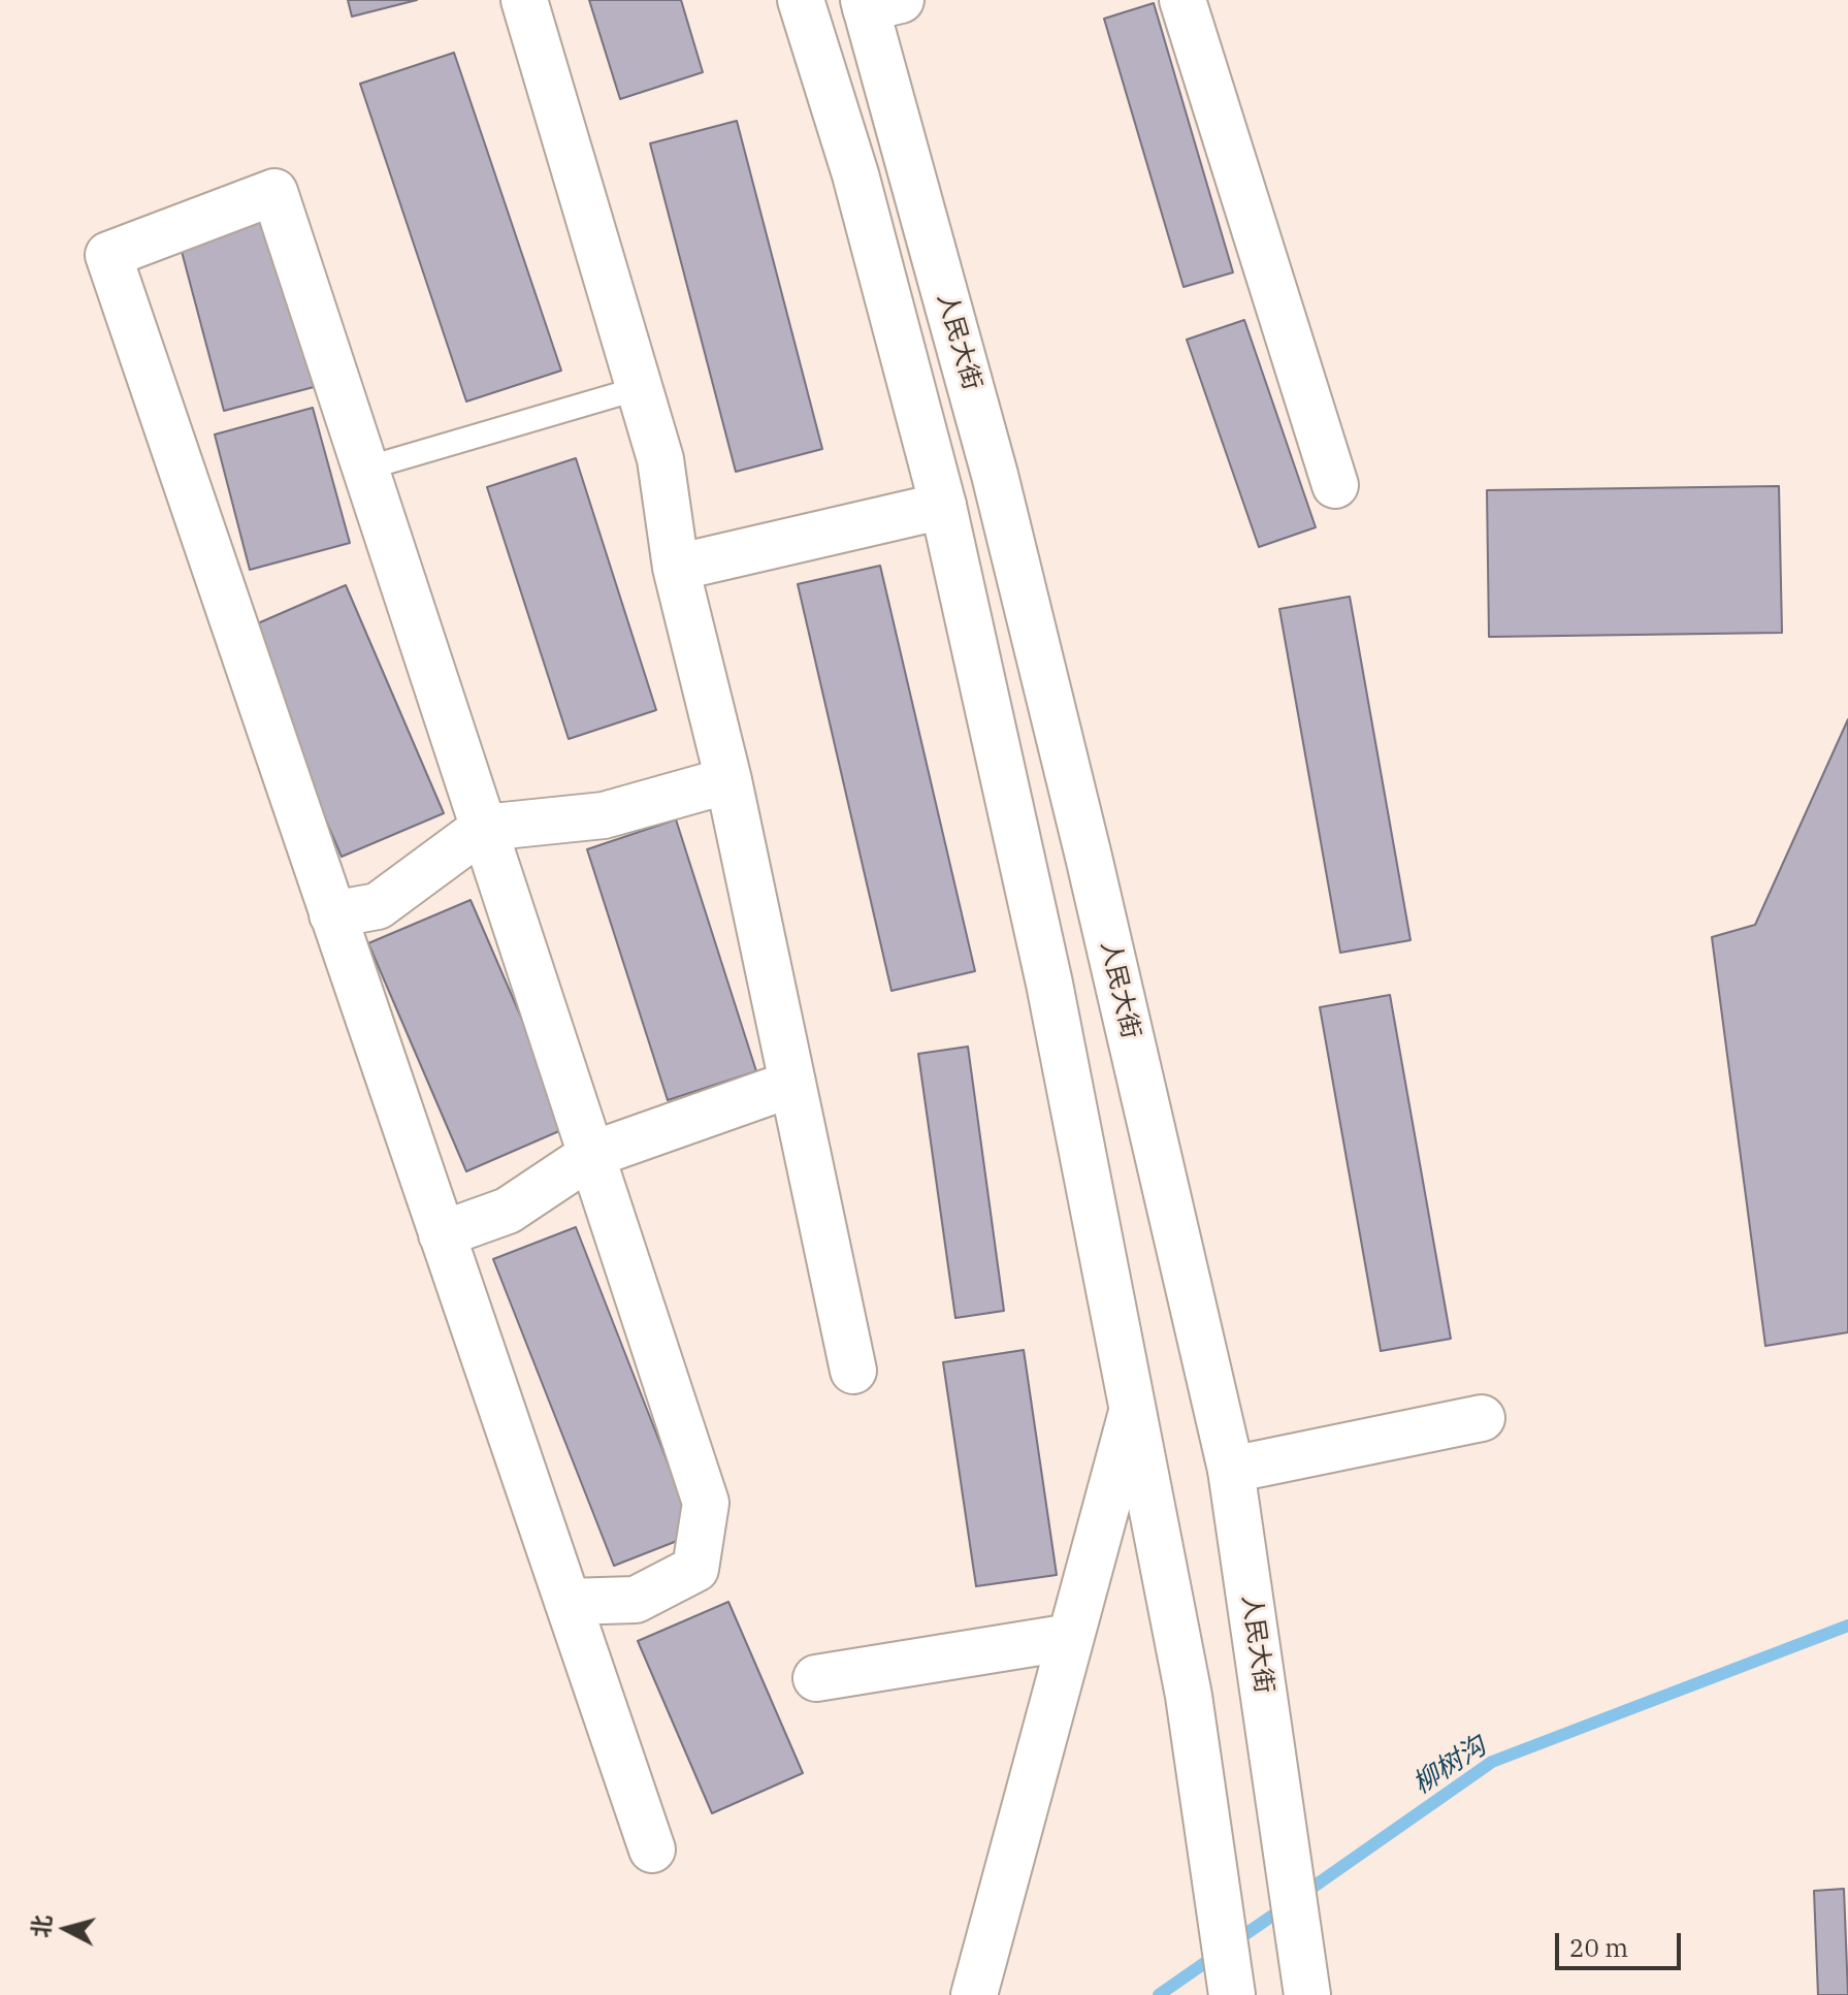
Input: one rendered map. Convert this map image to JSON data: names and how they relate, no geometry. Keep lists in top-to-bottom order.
{
  "streets": {
    "street": ["人民大街"]
  },
  "water": ["柳树沟"],
  "scale_bar": "20 m",
  "north": "left"
}
